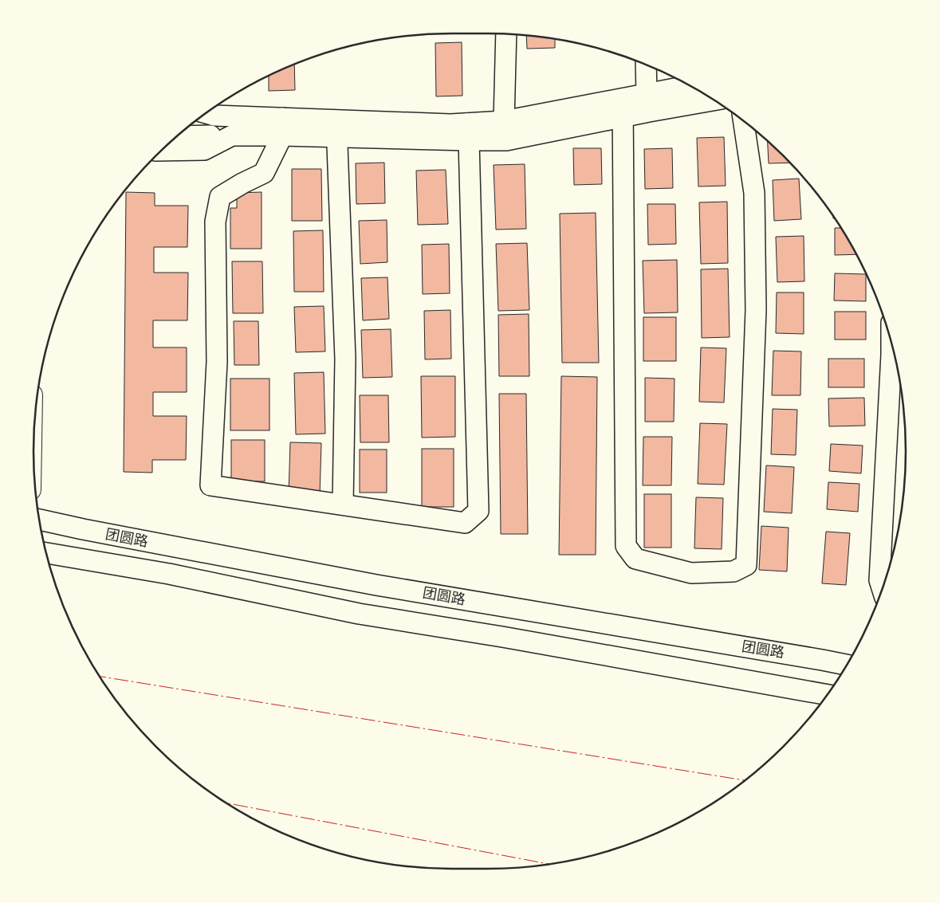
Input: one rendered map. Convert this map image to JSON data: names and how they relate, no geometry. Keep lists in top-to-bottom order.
{
  "streets": {
    "street": ["团圆路"]
  }
}
